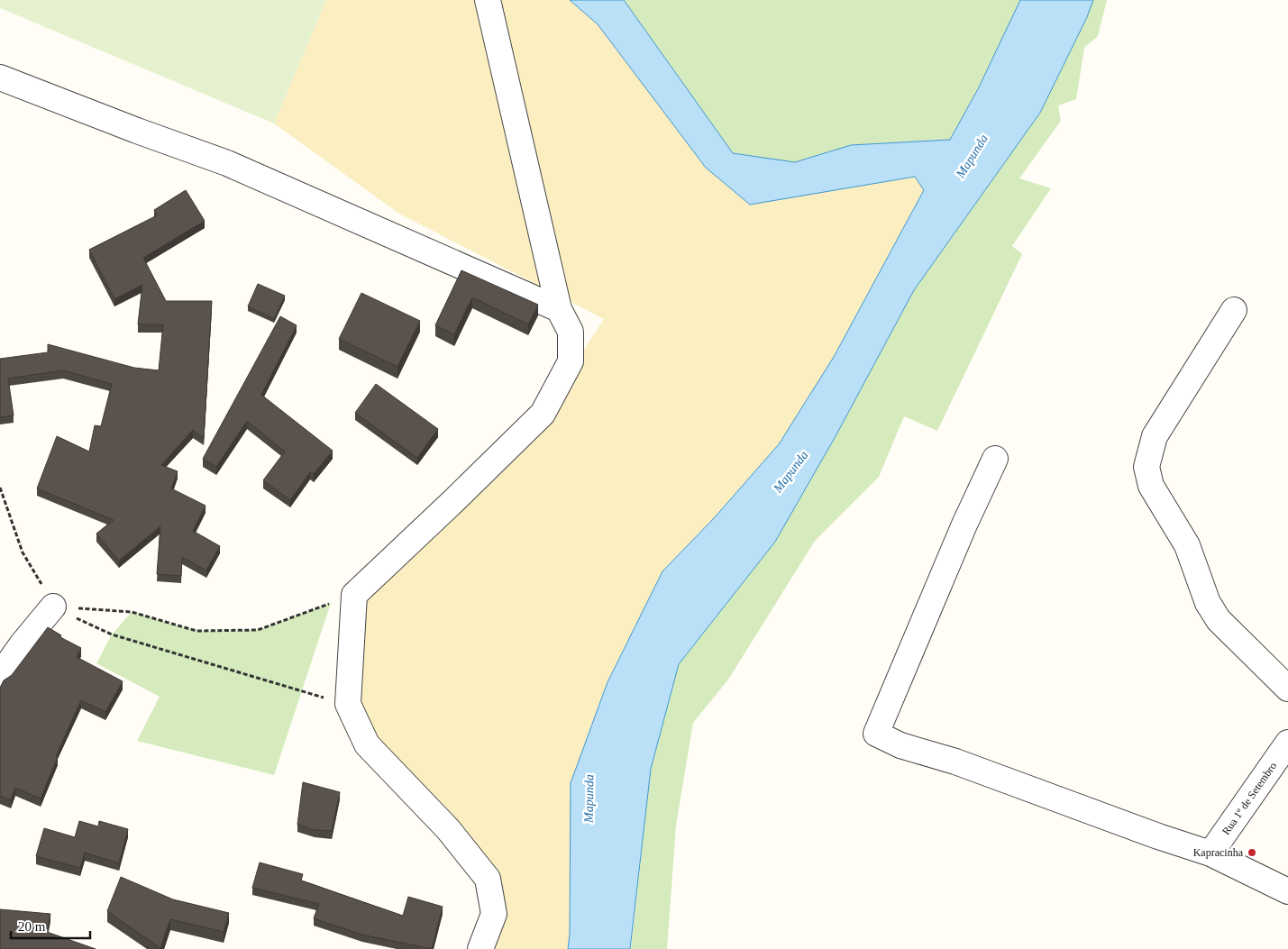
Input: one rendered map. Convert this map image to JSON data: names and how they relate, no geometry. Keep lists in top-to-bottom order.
{
  "streets": {
    "street": ["Rua 1º de Setembro"]
  },
  "water": ["Mapunda"],
  "places": ["Kapracinha"],
  "scale_bar": "20 m"
}
